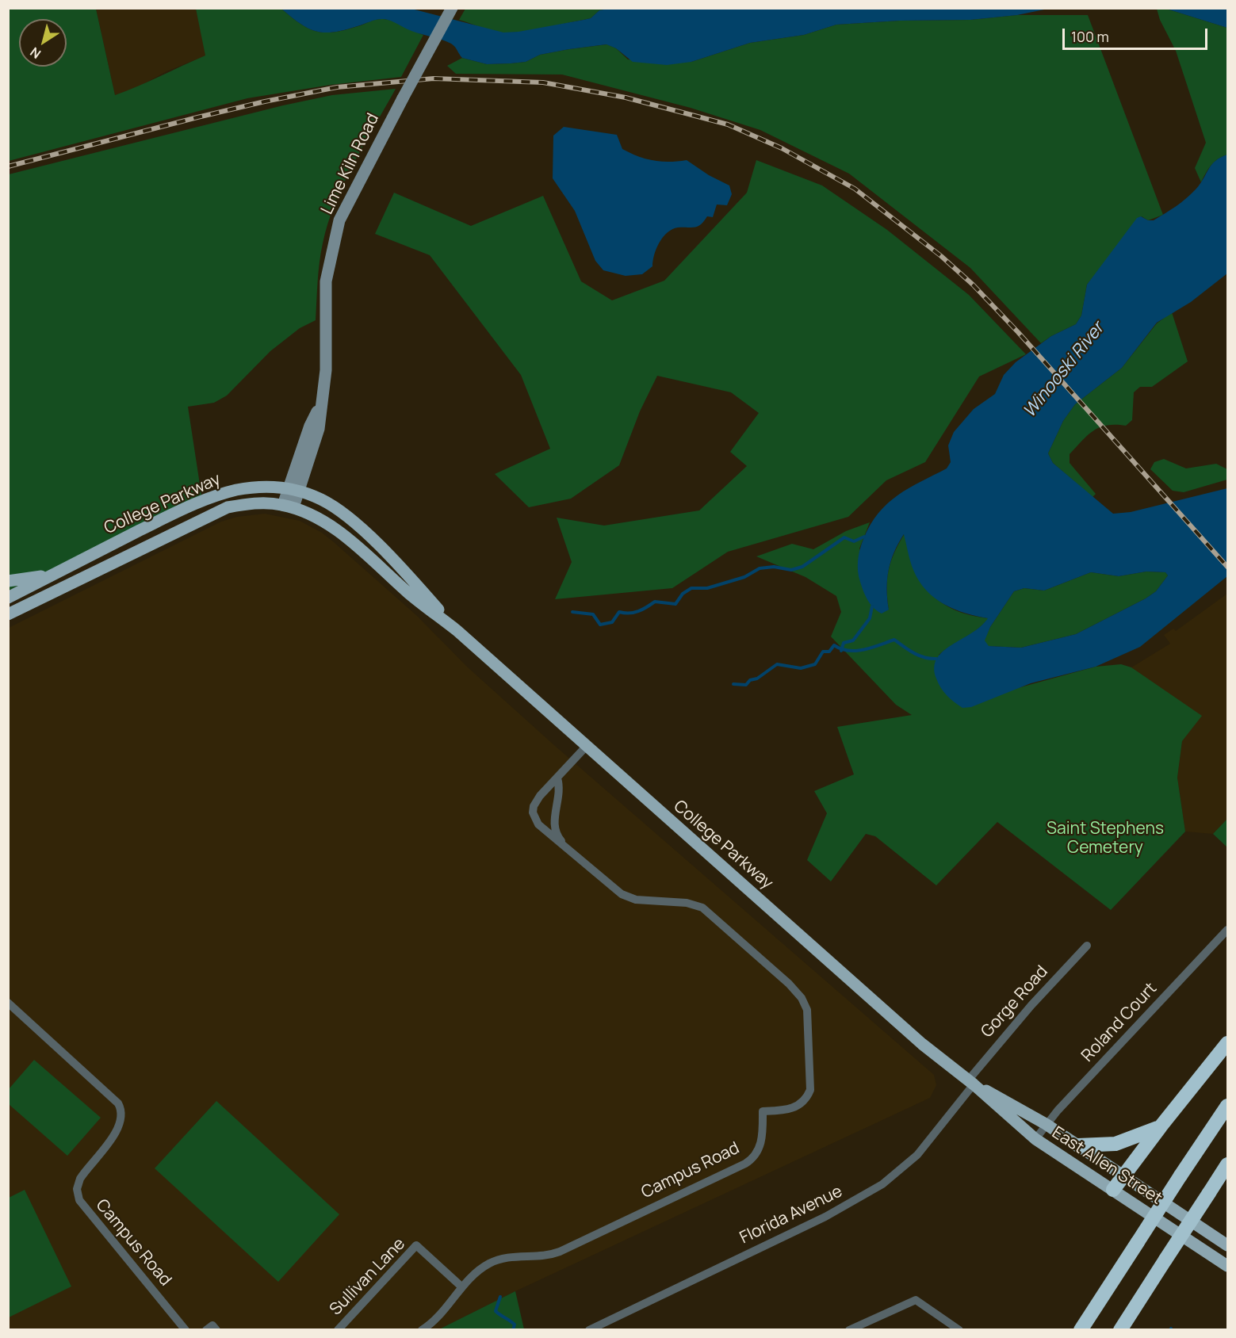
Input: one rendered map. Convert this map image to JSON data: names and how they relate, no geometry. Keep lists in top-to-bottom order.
{
  "streets": {
    "main road": ["Lime Kiln Road", "College Parkway", "East Allen Street"],
    "street": [
      "Gorge Road",
      "Roland Court",
      "Campus Road",
      "Florida Avenue",
      "Sullivan Lane"
    ]
  },
  "crossings": [
    ["Lime Kiln Road", "College Parkway"],
    ["College Parkway", "Gorge Road"],
    ["College Parkway", "East Allen Street"],
    ["College Parkway", "Campus Road"],
    ["College Parkway", "Florida Avenue"],
    ["Gorge Road", "East Allen Street"],
    ["Gorge Road", "Florida Avenue"],
    ["Roland Court", "East Allen Street"],
    ["East Allen Street", "Florida Avenue"],
    ["Campus Road", "Sullivan Lane"]
  ],
  "water": ["Winooski River"],
  "parks": ["Saint Stephens Cemetery"],
  "scale_bar": "100 m",
  "north": "bottom left"
}
